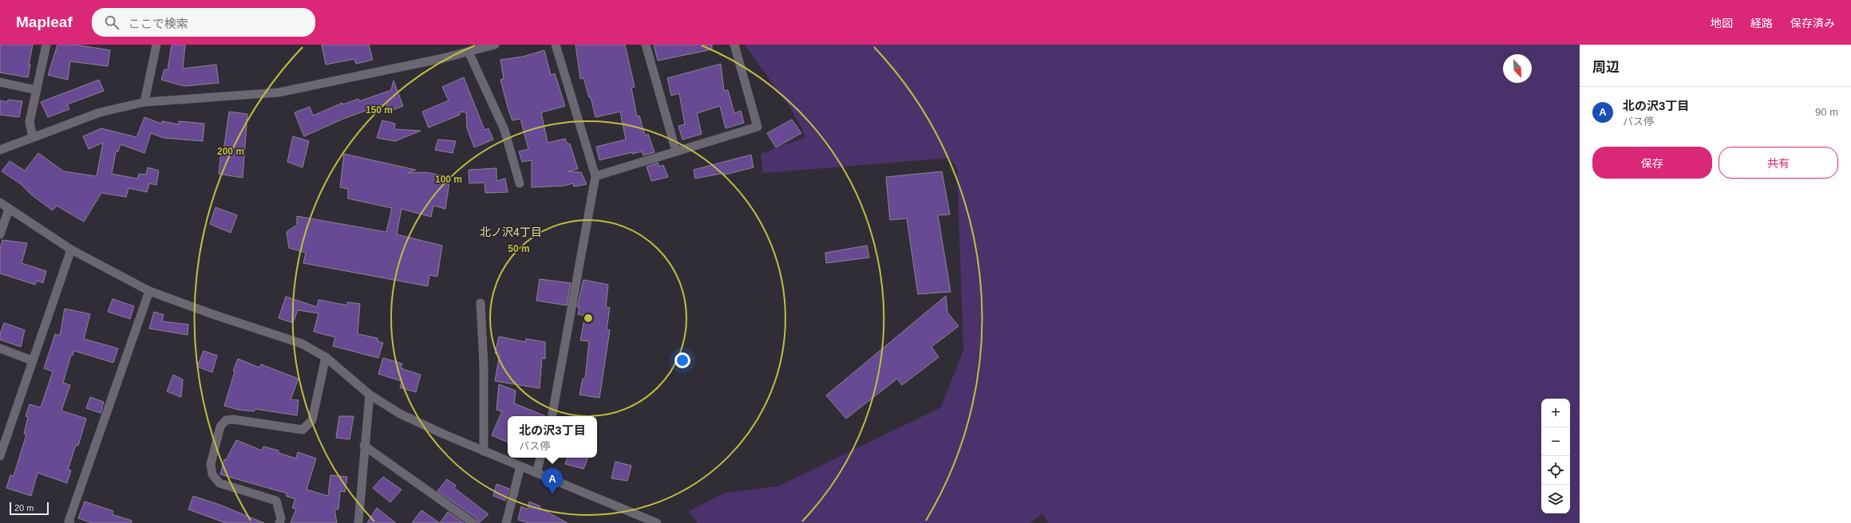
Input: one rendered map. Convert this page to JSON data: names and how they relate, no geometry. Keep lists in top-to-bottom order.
{
  "districts": ["北ノ沢4丁目"],
  "scale_bar": "20 m",
  "north": "bottom right",
  "page": {
    "header": "Mapleaf",
    "search": "ここで検索",
    "nav": ["地図", "経路", "保存済み"],
    "heading": "周辺",
    "list": [
      {
        "mark": "A",
        "name": "北の沢3丁目",
        "note": "バス停",
        "value": "90 m"
      }
    ],
    "buttons": ["保存", "共有"],
    "map_buttons": ["+", "−"],
    "popup": ["北の沢3丁目", "バス停"],
    "pins": "A",
    "scale": "20 m"
  },
  "rings": [
    "150 m",
    "200 m",
    "100 m",
    "50 m"
  ]
}
